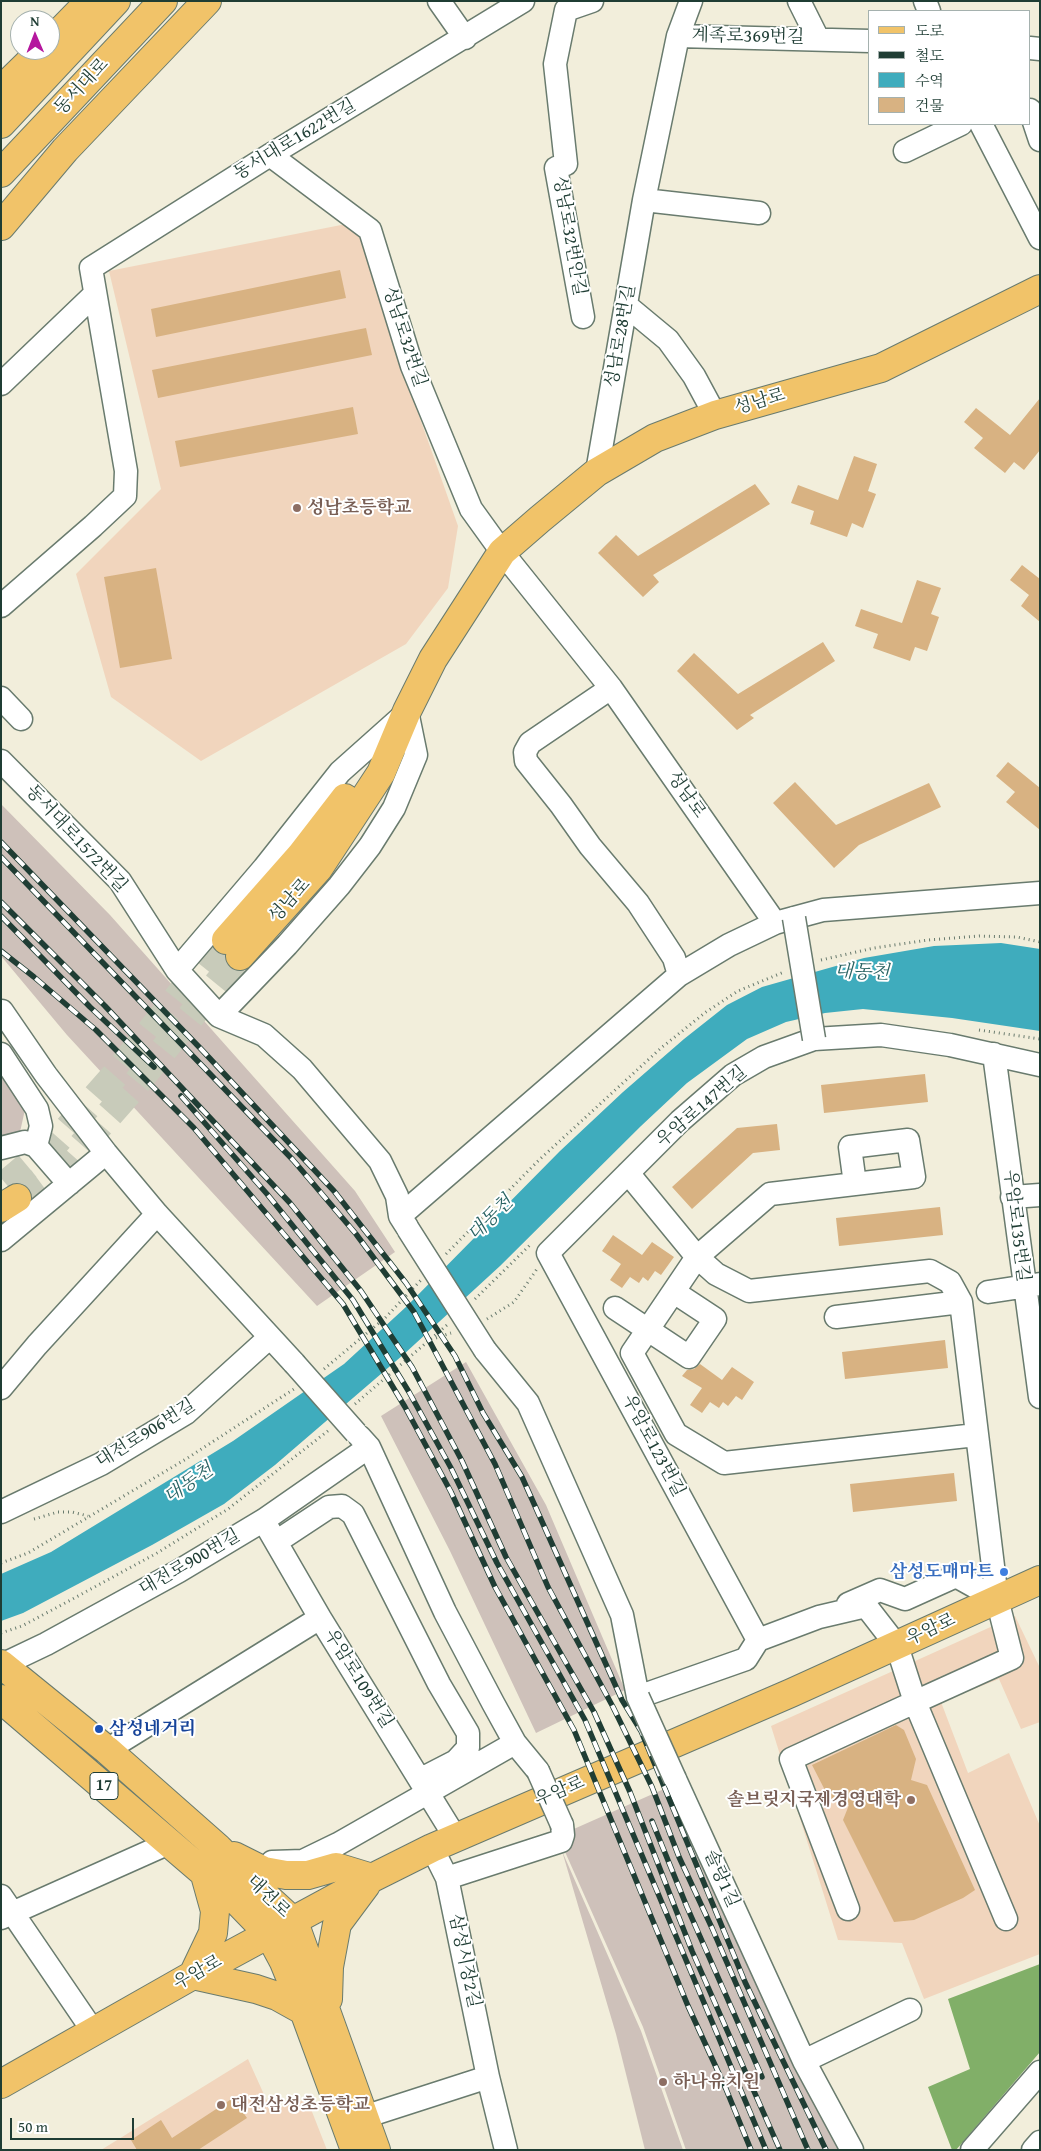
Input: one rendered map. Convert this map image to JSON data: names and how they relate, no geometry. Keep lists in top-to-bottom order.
{
  "streets": {
    "main road": [
      "동서대로",
      "성남로",
      "우암로",
      "17",
      "대전로"
    ],
    "street": [
      "계족로369번길",
      "동서대로1622번길",
      "성남로32번안길",
      "성남로28번길",
      "성남로32번길",
      "동서대로1572번길",
      "우암로147번길",
      "우암로135번길",
      "대전로906번길",
      "우암로123번길",
      "대전로900번길",
      "우암로109번길",
      "솔랑1길",
      "삼성시장2길"
    ]
  },
  "crossings": [
    ["계족로369번길", "성남로28번길"],
    ["동서대로1622번길", "성남로32번길"],
    ["성남로28번길", "성남로"],
    ["성남로32번길", "성남로"],
    ["우암로147번길", "우암로135번길"],
    ["우암로147번길", "우암로123번길"],
    ["대전로900번길", "우암로109번길"],
    ["대전로900번길", "대전로"],
    ["우암로", "우암로109번길"],
    ["우암로", "대전로"],
    ["우암로", "삼성시장2길"],
    ["우암로109번길", "삼성시장2길"]
  ],
  "water": ["대동천"],
  "places": [
    "성남초등학교",
    "삼성도매마트",
    "삼성네거리",
    "솔브릿지국제경영대학",
    "하나유치원",
    "대전삼성초등학교"
  ],
  "legend": [
    "도로",
    "철도",
    "수역",
    "건물"
  ],
  "scale_bar": "50 m",
  "north": "top"
}
